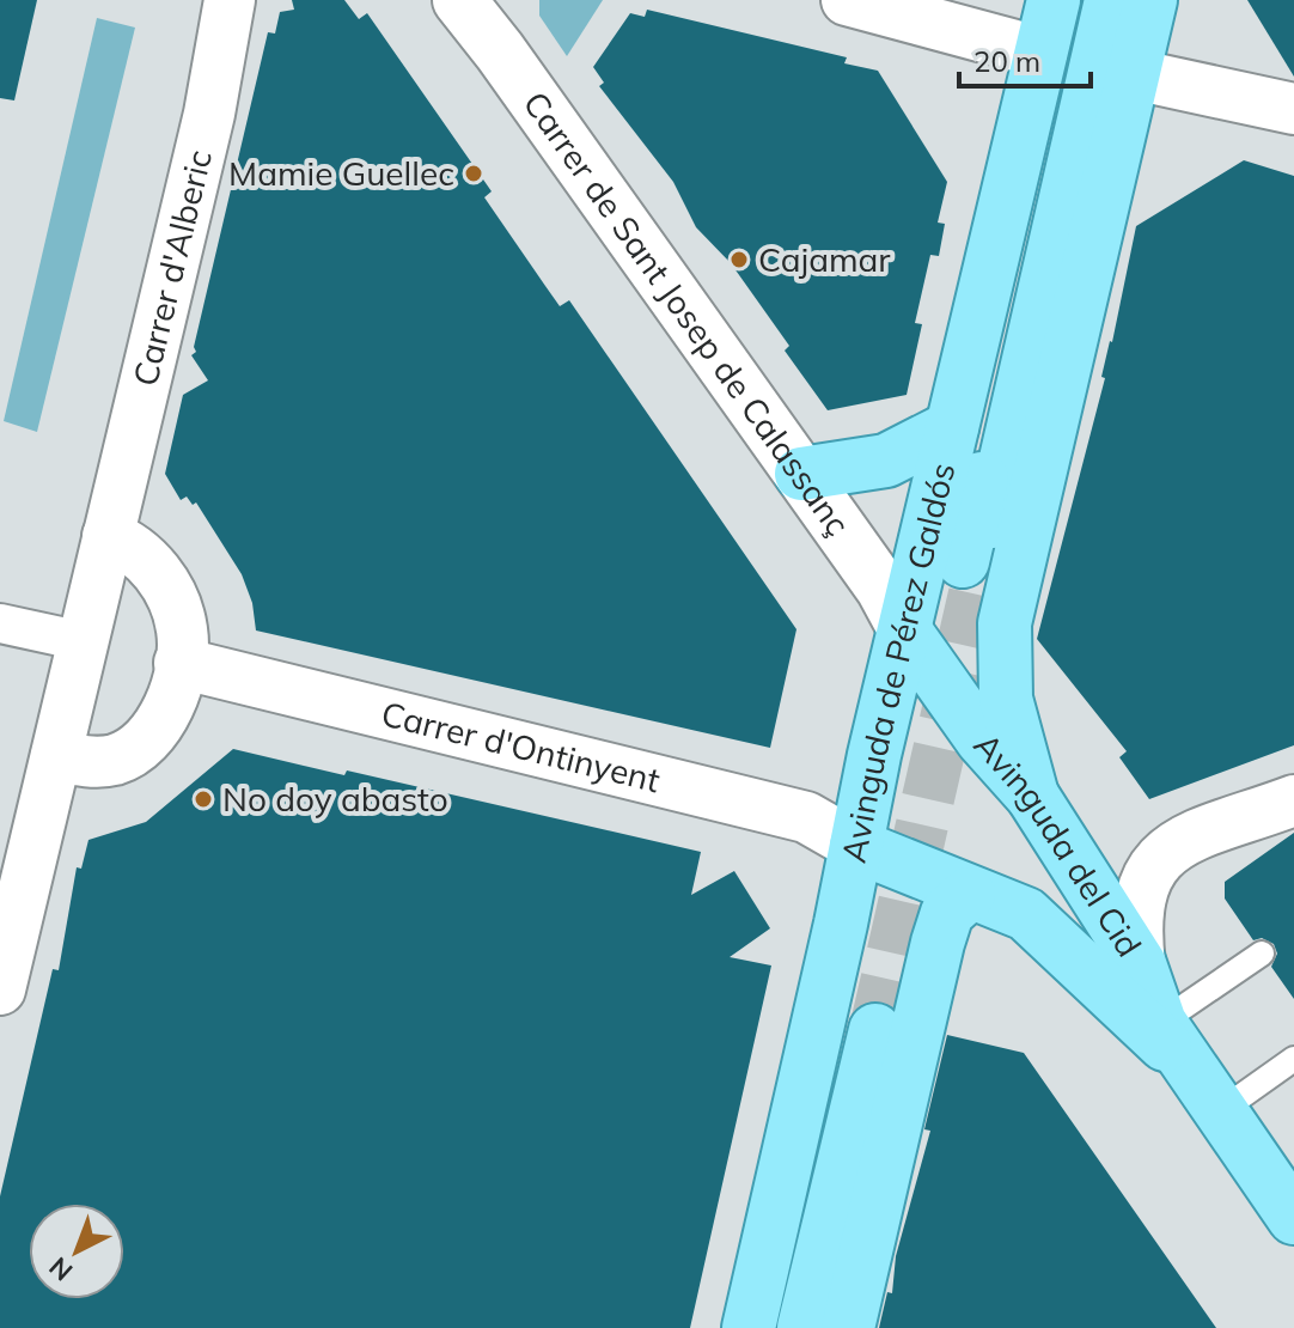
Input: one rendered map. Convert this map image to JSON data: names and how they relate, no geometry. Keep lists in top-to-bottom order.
{
  "streets": {
    "main road": ["Carrer de Sant Josep de Calassanç", "Avinguda de Pérez Galdós", "Avinguda del Cid"],
    "street": ["Carrer d'Alberic", "Carrer d'Ontinyent"]
  },
  "crossings": [
    ["Carrer de Sant Josep de Calassanç", "Avinguda de Pérez Galdós"],
    ["Carrer de Sant Josep de Calassanç", "Avinguda del Cid"],
    ["Avinguda de Pérez Galdós", "Carrer d'Ontinyent"],
    ["Avinguda de Pérez Galdós", "Avinguda del Cid"],
    ["Carrer d'Ontinyent", "Avinguda del Cid"]
  ],
  "places": ["Mamie Guellec", "Cajamar", "No doy abasto"],
  "scale_bar": "20 m",
  "north": "bottom left"
}
